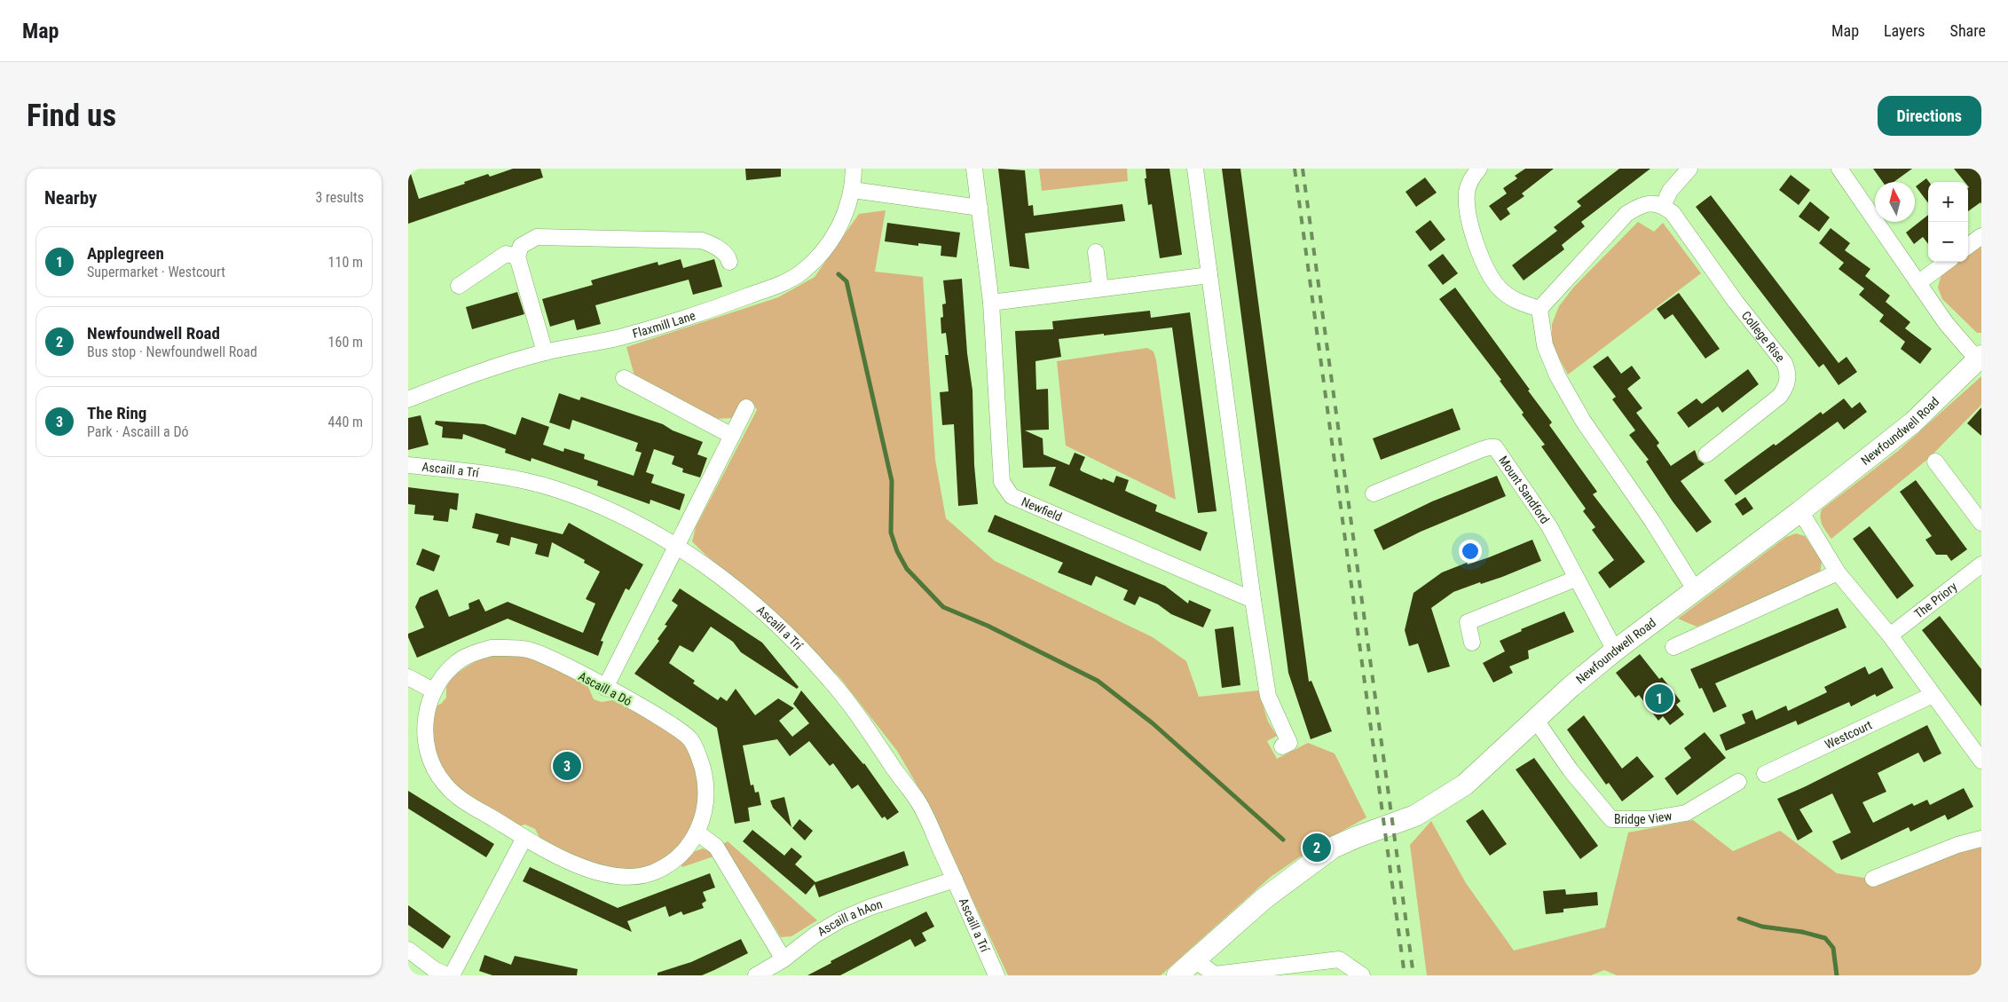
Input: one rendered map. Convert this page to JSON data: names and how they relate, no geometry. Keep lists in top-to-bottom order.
{
  "streets": {
    "main road": ["Newfoundwell Road"],
    "street": [
      "Flaxmill Lane",
      "College Rise",
      "Ascaill a Trí",
      "Mount Sandford",
      "Newfield",
      "The Priory",
      "Ascaill a Dó",
      "Westcourt",
      "Bridge View",
      "Ascaill a hAon"
    ]
  },
  "crossings": [
    ["Newfoundwell Road", "Mount Sandford"],
    ["Newfoundwell Road", "Bridge View"],
    ["Ascaill a Trí", "Ascaill a hAon"]
  ],
  "north": "top",
  "page": {
    "header": "Map",
    "nav": ["Map", "Layers", "Share"],
    "buttons": "Directions",
    "title": "Find us",
    "heading": ["Nearby", "3 results"],
    "map_buttons": ["+", "−"],
    "list": [
      {
        "mark": "1",
        "name": "Applegreen",
        "note": "Supermarket · Westcourt",
        "value": "110 m"
      },
      {
        "mark": "2",
        "name": "Newfoundwell Road",
        "note": "Bus stop · Newfoundwell Road",
        "value": "160 m"
      },
      {
        "mark": "3",
        "name": "The Ring",
        "note": "Park · Ascaill a Dó",
        "value": "440 m"
      }
    ],
    "pins": ["1", "3", "2"]
  }
}
